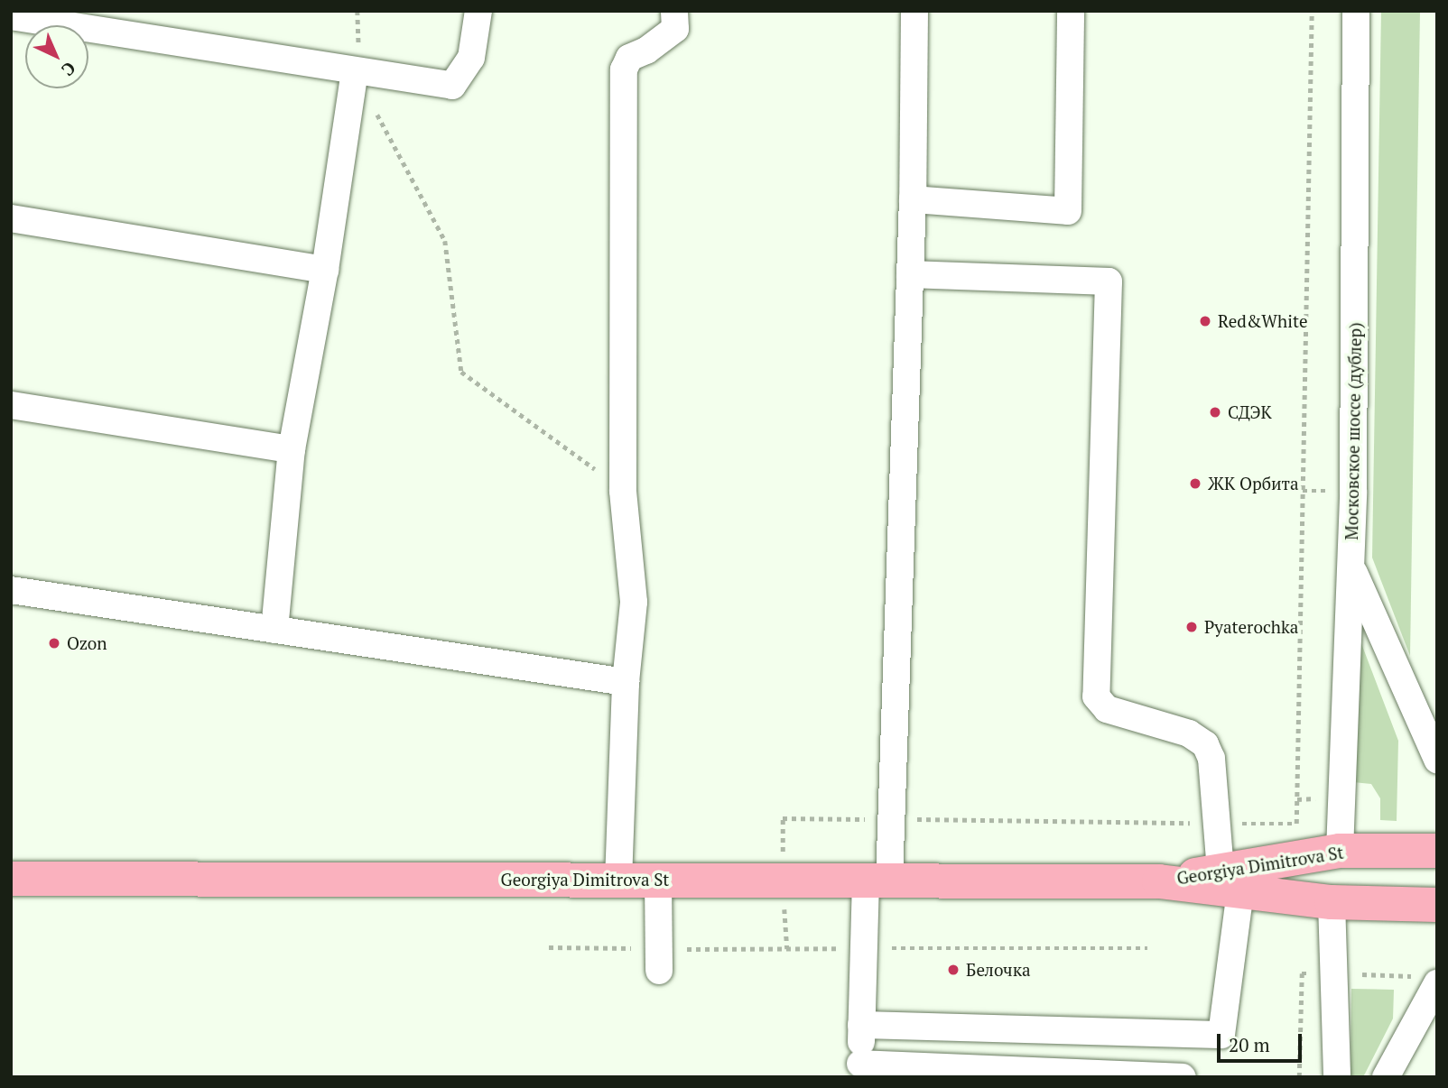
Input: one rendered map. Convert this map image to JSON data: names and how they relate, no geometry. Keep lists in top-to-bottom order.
{
  "streets": {
    "main road": ["Georgiya Dimitrova St"],
    "street": ["Московское шоссе (дублер)"]
  },
  "crossings": [
    ["Московское шоссе (дублер)", "Georgiya Dimitrova St"]
  ],
  "places": [
    "Red&White",
    "СДЭК",
    "ЖК Орбита",
    "Pyaterochka",
    "Ozon",
    "Белочка"
  ],
  "scale_bar": "20 m",
  "north": "bottom right"
}
